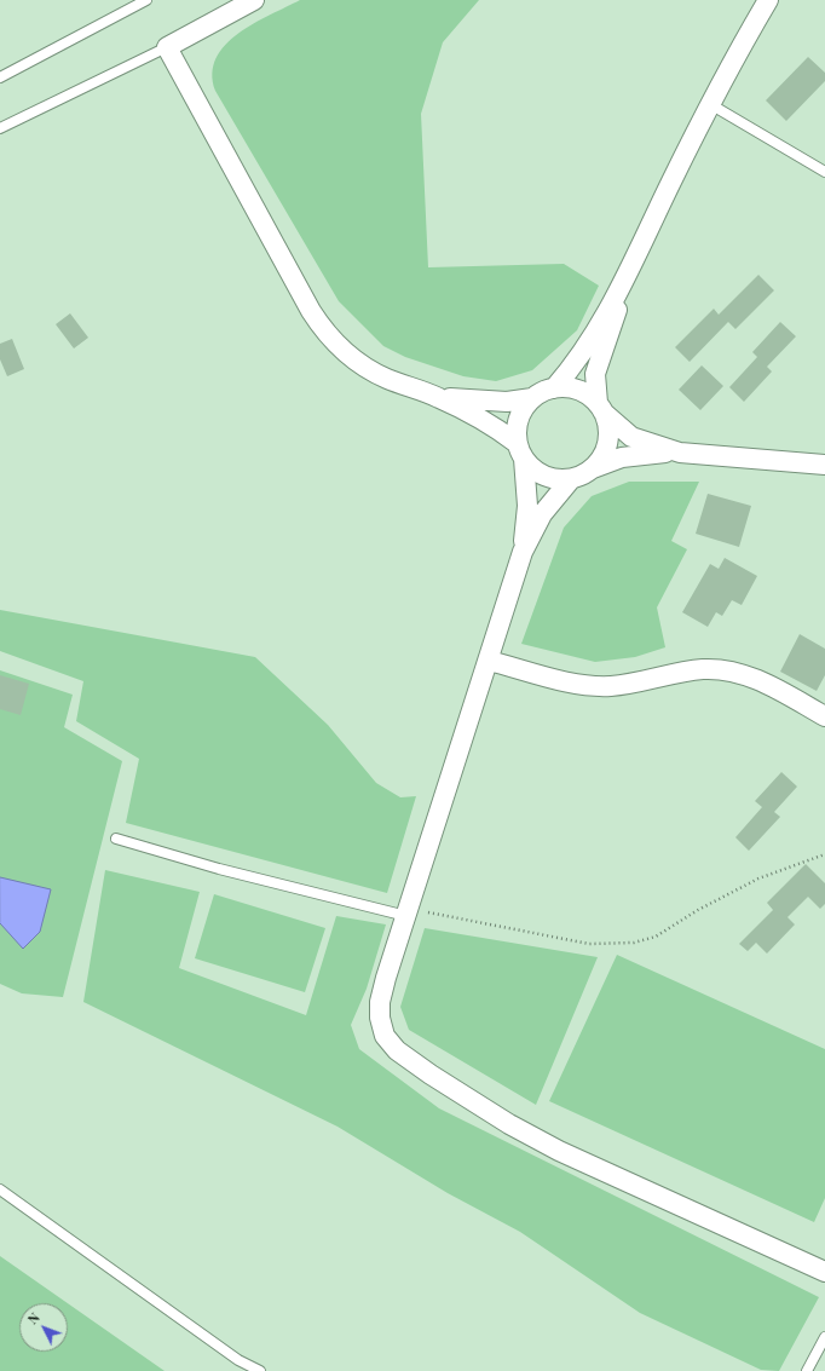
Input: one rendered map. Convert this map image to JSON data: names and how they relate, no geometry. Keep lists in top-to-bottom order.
{
  "north": "top left"
}
